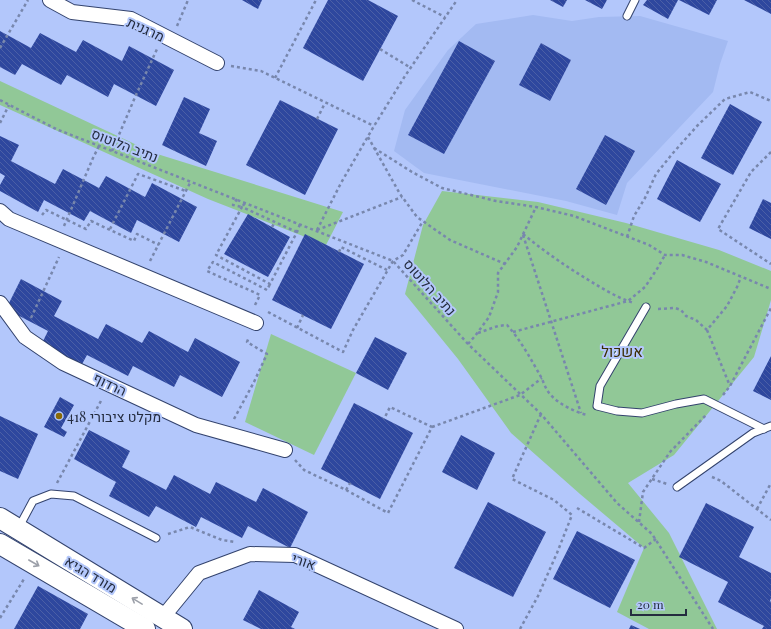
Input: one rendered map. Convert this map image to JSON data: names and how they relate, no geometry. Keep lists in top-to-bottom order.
{
  "streets": {
    "street": [
      "מרגנית",
      "הרדוף",
      "אורי",
      "מורד הגיא"
    ],
    "path": ["נתיב הלוטוס"]
  },
  "crossings": [
    ["אורי", "מורד הגיא"]
  ],
  "districts": ["אשכול"],
  "places": ["מקלט ציבורי 418"],
  "scale_bar": "20 m"
}
